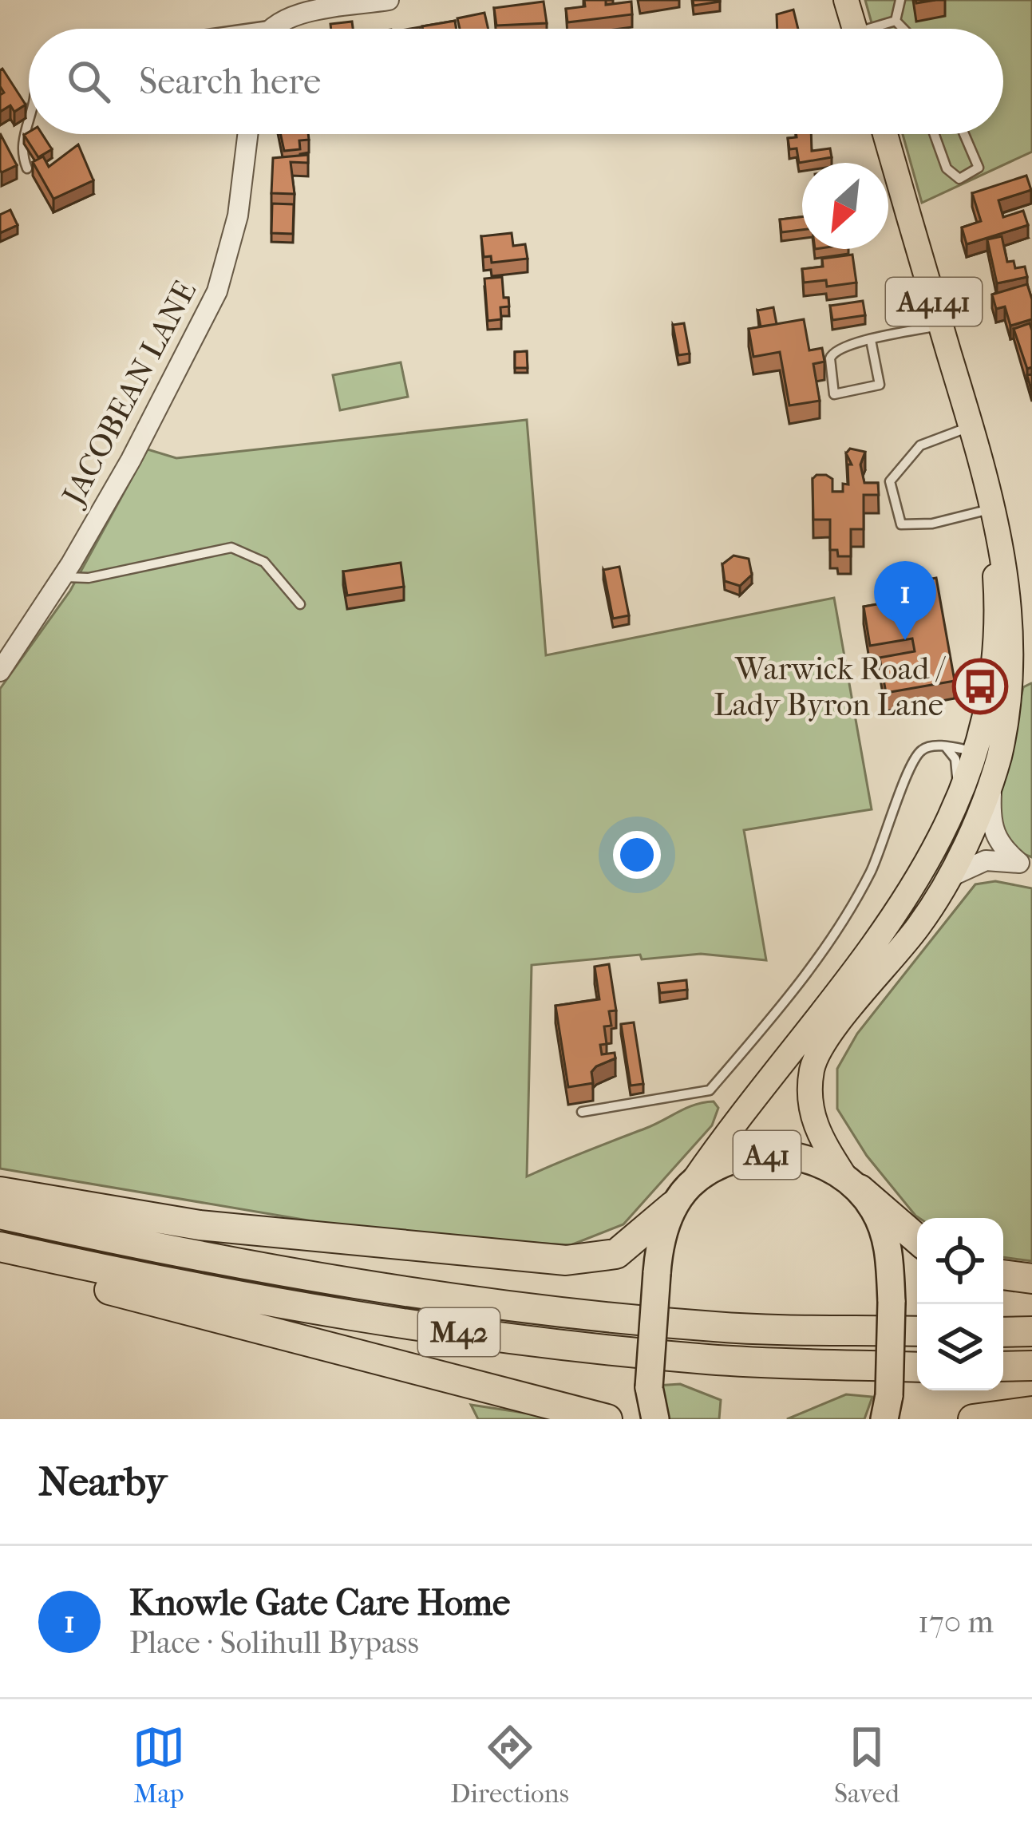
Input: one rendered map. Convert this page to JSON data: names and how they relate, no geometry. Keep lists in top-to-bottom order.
{
  "streets": {
    "highway": ["A41", "M42"],
    "main road": ["A4141"],
    "street": ["JACOBEAN LANE"]
  },
  "crossings": [
    ["A4141", "A41"]
  ],
  "places": {
    "bus stop": ["Warwick Road / Lady Byron Lane"]
  },
  "north": "bottom left",
  "page": {
    "search": "Search here",
    "pins": "1",
    "heading": "Nearby",
    "list": [
      {
        "mark": "1",
        "name": "Knowle Gate Care Home",
        "note": "Place · Solihull Bypass",
        "value": "170 m"
      }
    ],
    "nav": ["Map", "Directions", "Saved"]
  }
}
